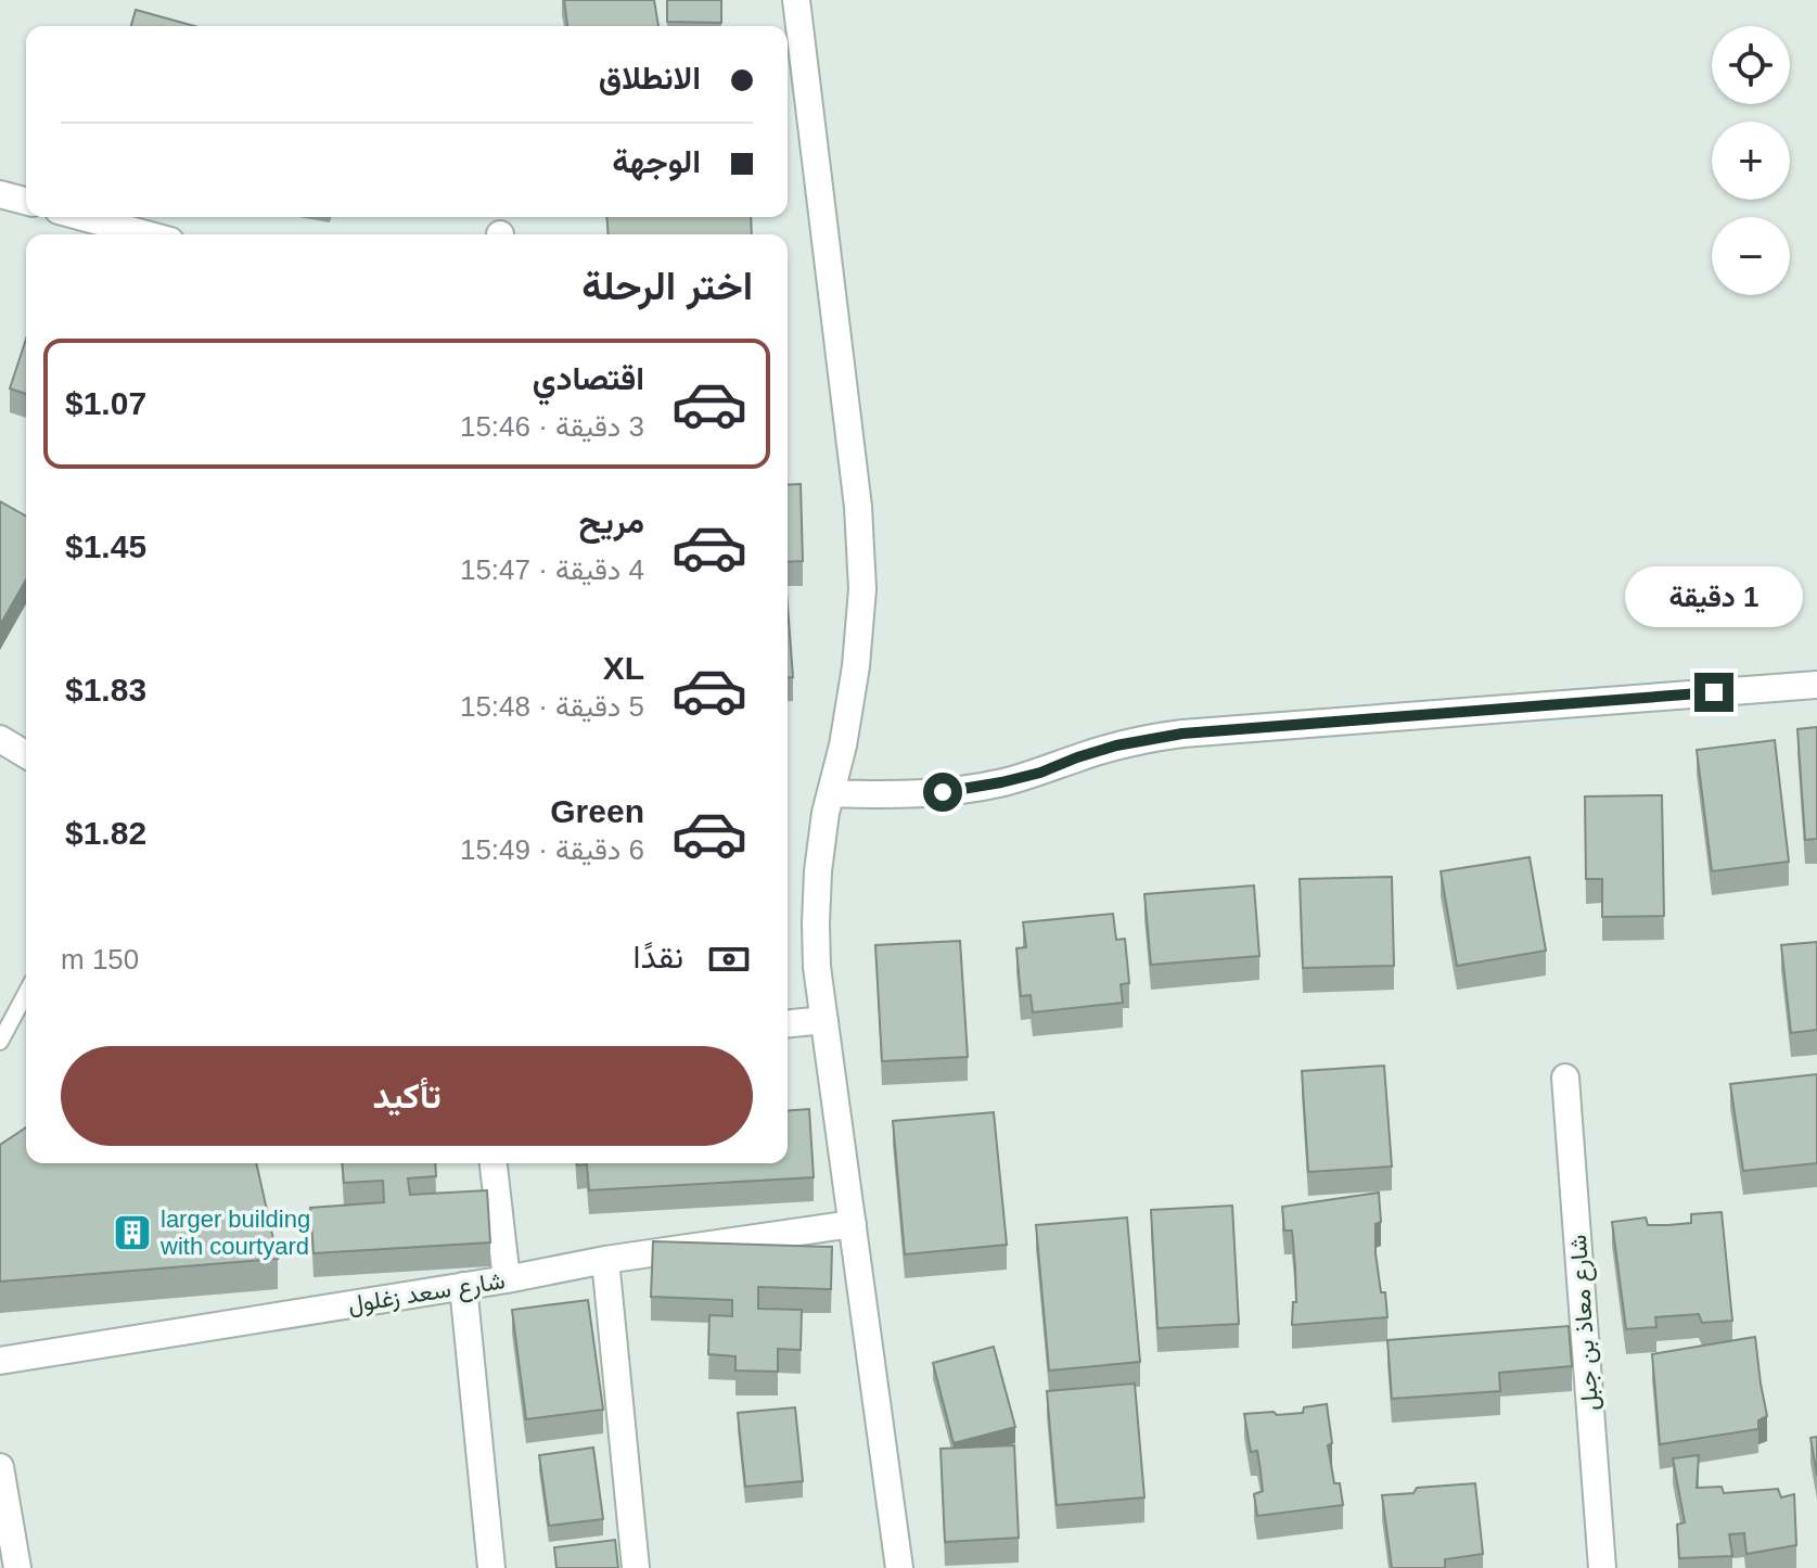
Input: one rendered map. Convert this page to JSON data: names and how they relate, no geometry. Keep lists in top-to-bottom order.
{
  "streets": {
    "street": ["شارع سعد زغلول", "شارع معاذ بن جبل"]
  },
  "places": {
    "building": ["larger building with courtyard"]
  },
  "page": {
    "map_buttons": ["+", "−"],
    "banner": ["الانطلاق", "الوجهة"],
    "heading": "اختر الرحلة",
    "list": [
      {
        "name": "اقتصادي",
        "note": "3 دقيقة · 15:46",
        "value": "$1.07"
      },
      {
        "name": "مريح",
        "note": "4 دقيقة · 15:47",
        "value": "$1.45"
      },
      {
        "name": "XL",
        "note": "5 دقيقة · 15:48",
        "value": "$1.83"
      },
      {
        "name": "Green",
        "note": "6 دقيقة · 15:49",
        "value": "$1.82"
      }
    ],
    "bubble": "1 دقيقة",
    "pay": ["نقدًا", "150 m"],
    "buttons": "تأكيد"
  }
}
